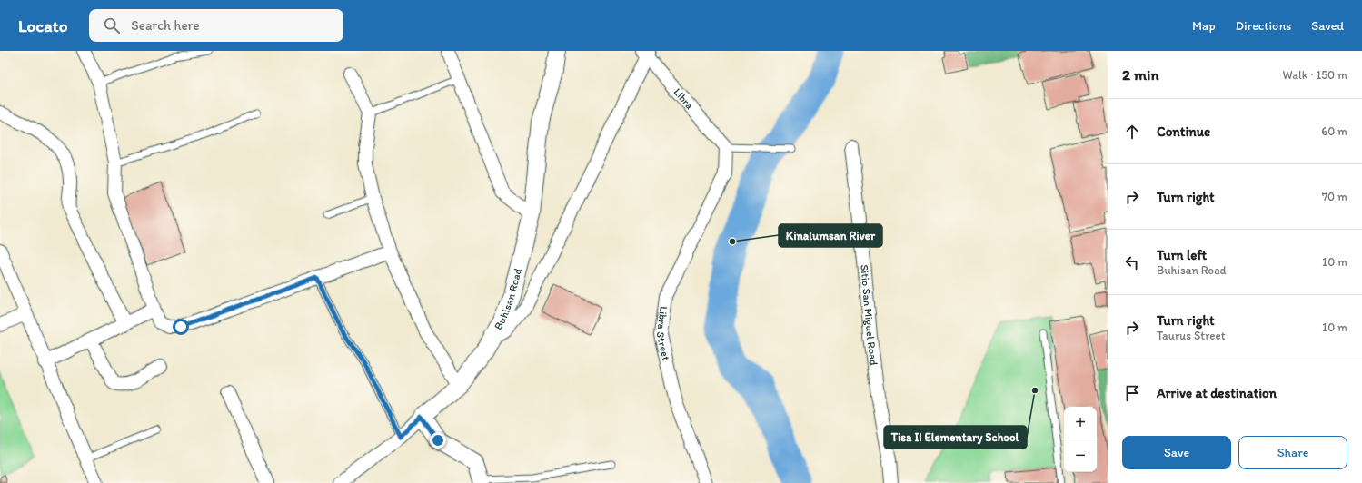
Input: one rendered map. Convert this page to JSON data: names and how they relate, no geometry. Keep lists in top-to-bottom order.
{
  "streets": {
    "street": [
      "Libra",
      "Buhisan Road",
      "Sitio San Miguel Road",
      "Libra Street"
    ]
  },
  "crossings": [
    ["Libra", "Libra Street"]
  ],
  "places": ["Kinalumsan River", "Tisa II Elementary School"],
  "page": {
    "header": "Locato",
    "search": "Search here",
    "nav": ["Map", "Directions", "Saved"],
    "heading": ["2 min", "Walk · 150 m"],
    "list": [
      ["Continue", "60 m"],
      ["Turn right", "70 m"],
      ["Turn left", "Buhisan Road", "10 m"],
      ["Turn right", "Taurus Street", "10 m"],
      "Arrive at destination"
    ],
    "map_buttons": ["+", "−"],
    "buttons": ["Save", "Share"]
  }
}
